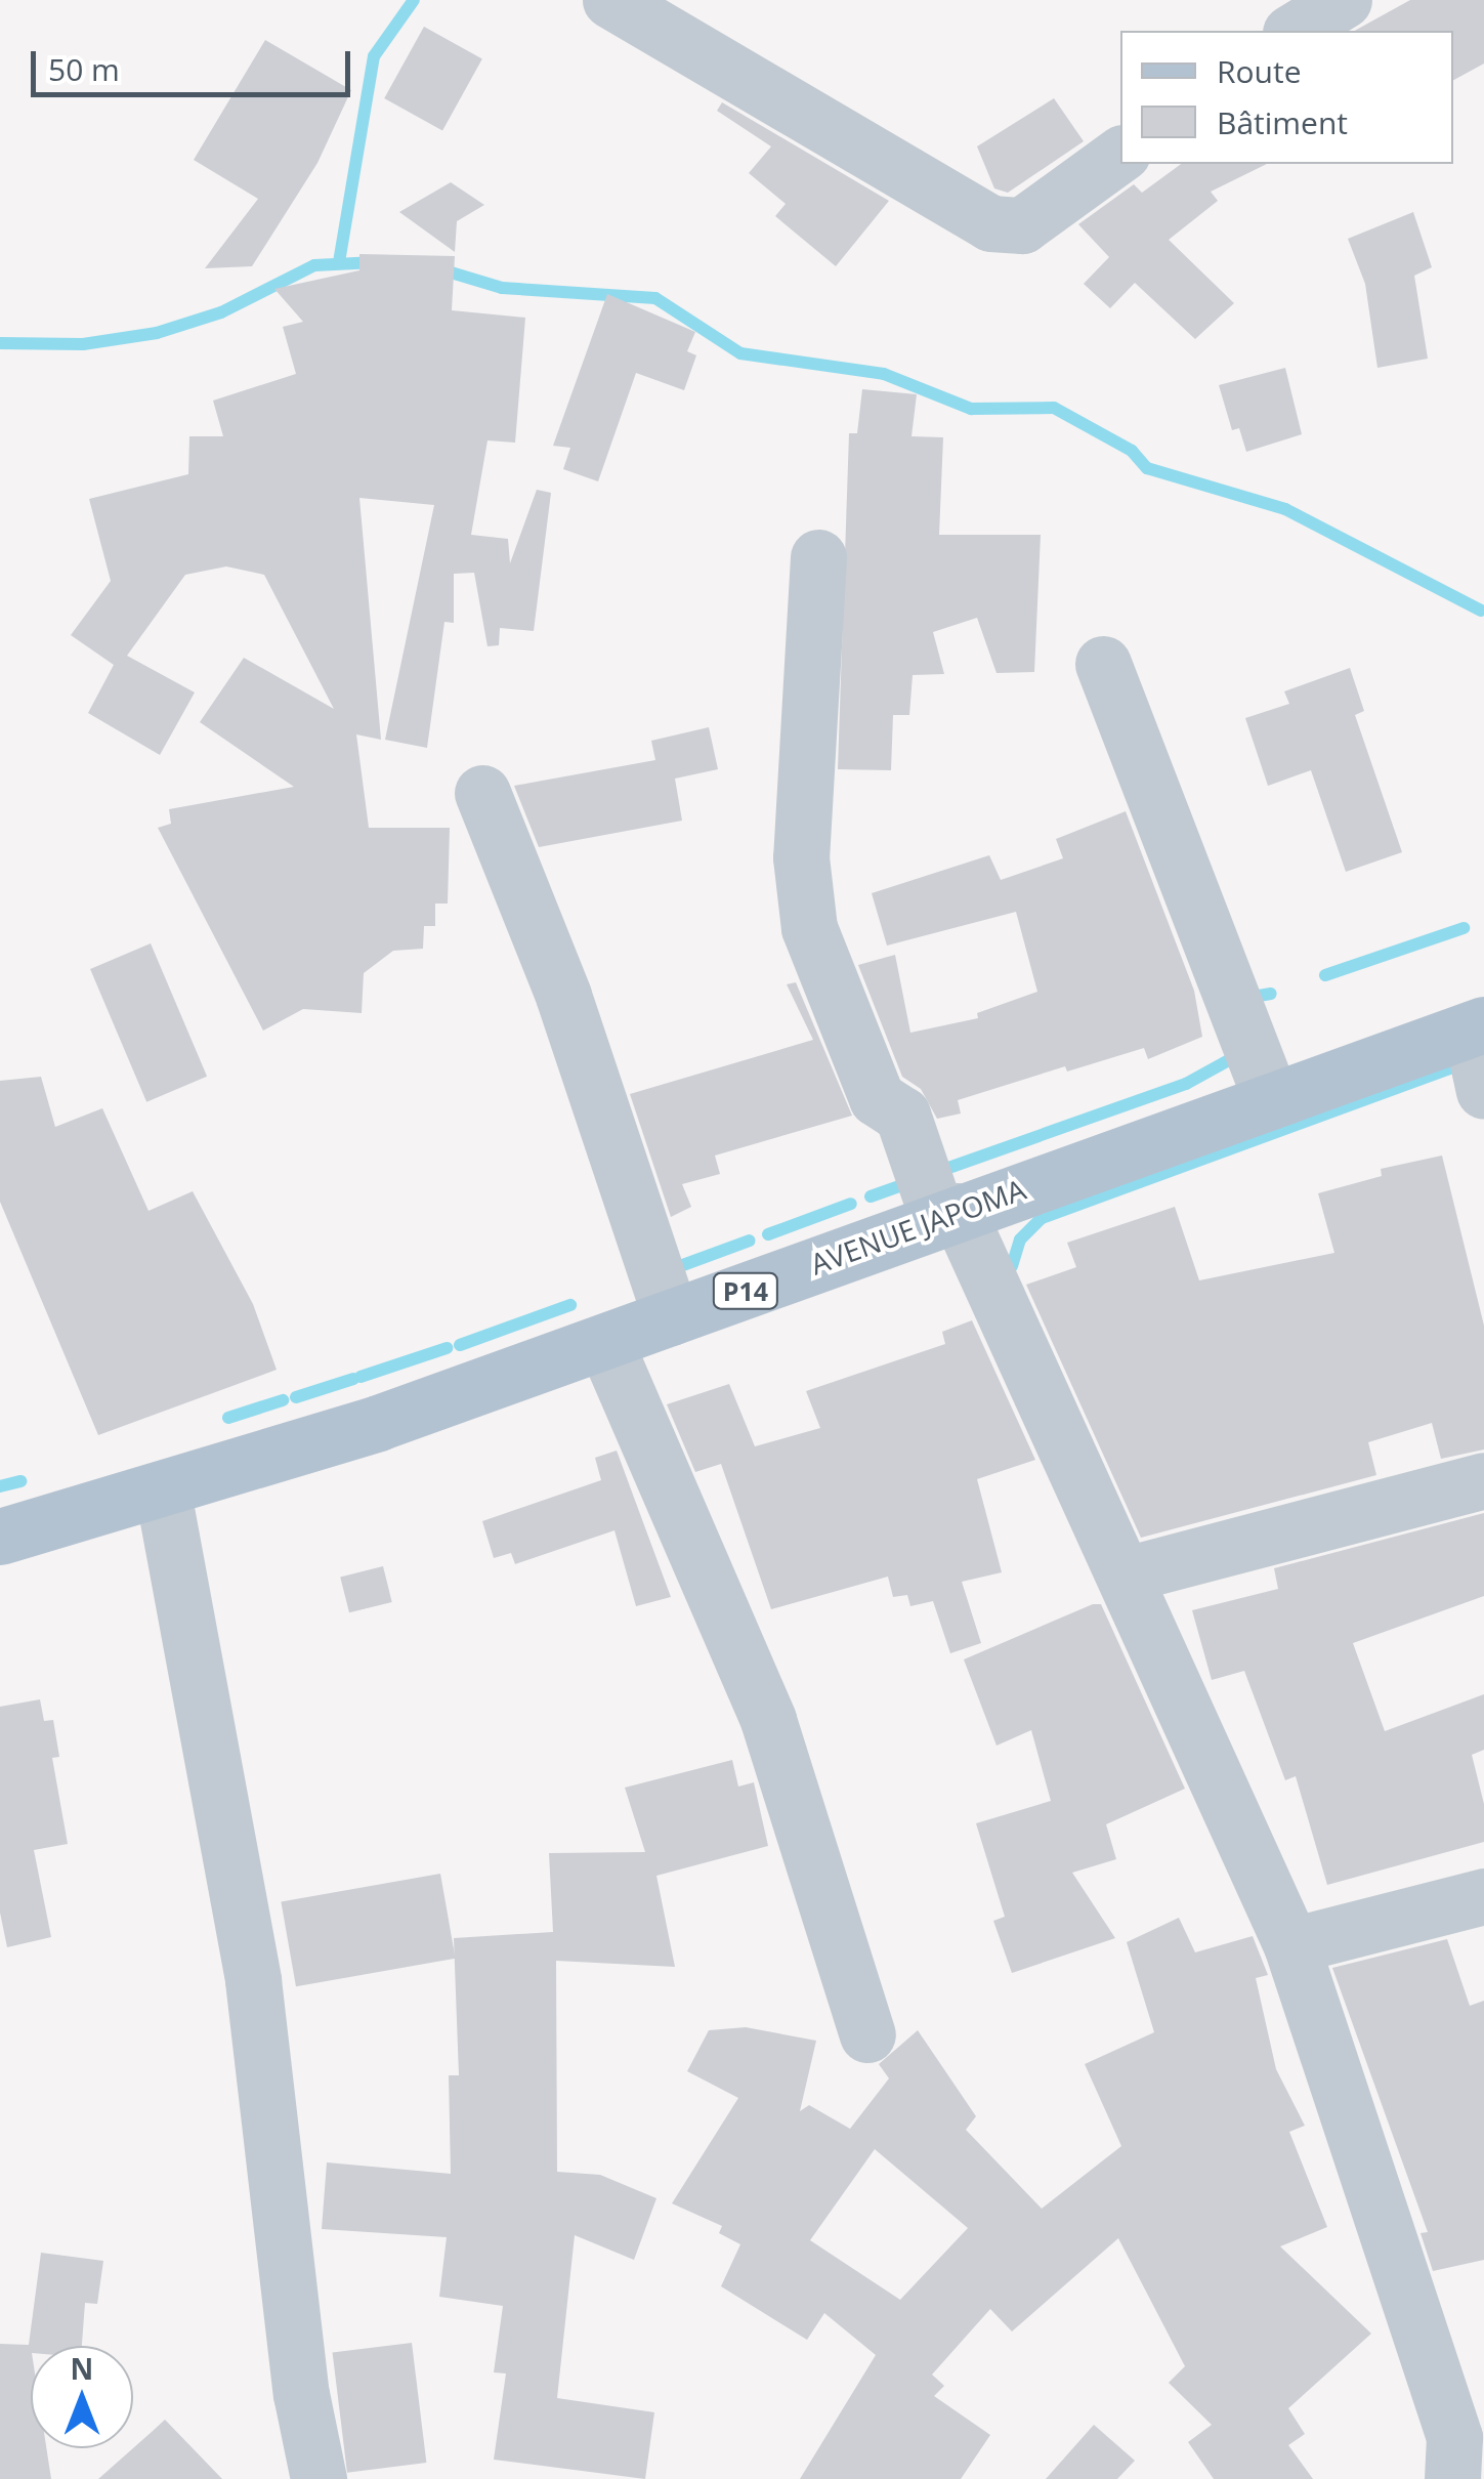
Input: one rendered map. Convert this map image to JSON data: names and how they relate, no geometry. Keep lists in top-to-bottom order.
{
  "streets": {
    "main road": ["AVENUE JAPOMA", "P14"]
  },
  "legend": ["Route", "Bâtiment"],
  "scale_bar": "50 m",
  "north": "top"
}
